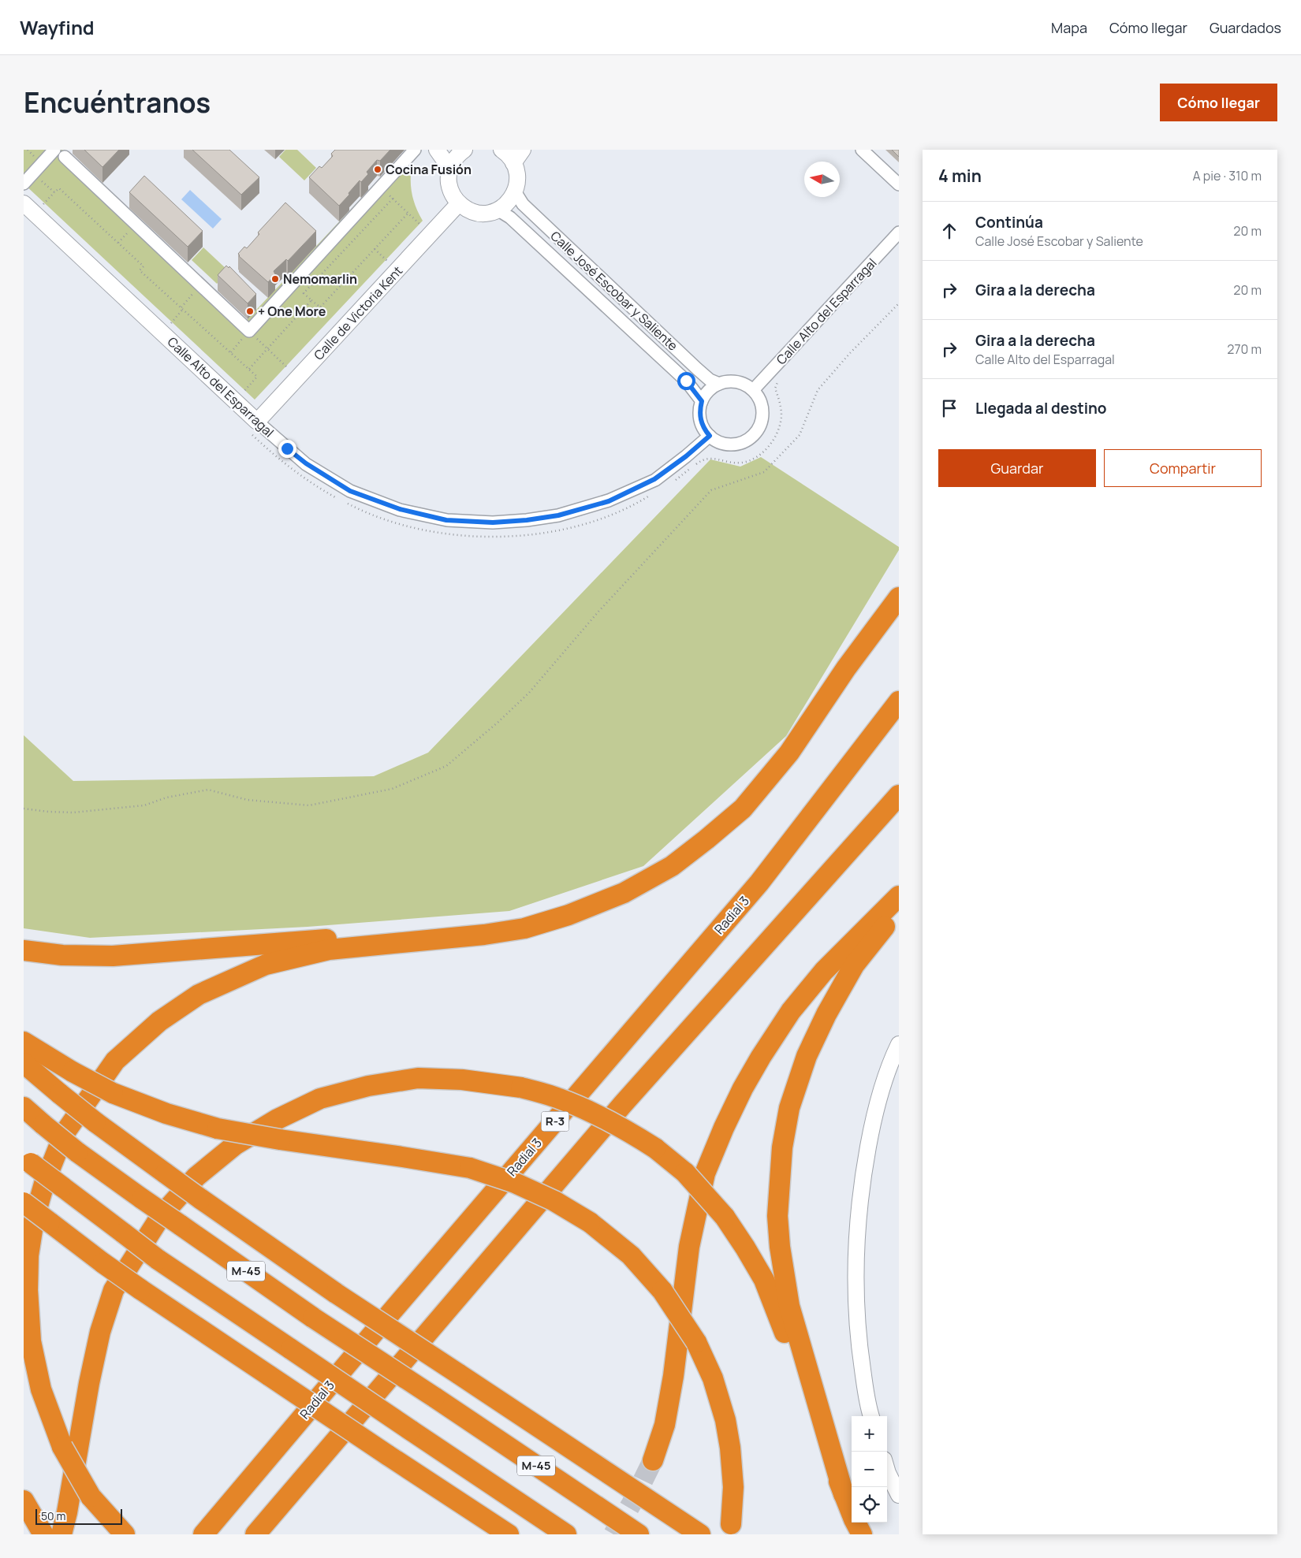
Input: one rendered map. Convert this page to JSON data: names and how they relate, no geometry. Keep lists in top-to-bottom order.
{
  "streets": {
    "highway": ["Radial 3", "R-3", "M-45"],
    "street": ["Calle José Escobar y Saliente", "Calle Alto del Esparragal", "Calle de Victoria Kent"]
  },
  "crossings": [
    ["Calle José Escobar y Saliente", "Calle Alto del Esparragal"],
    ["Calle Alto del Esparragal", "Calle de Victoria Kent"]
  ],
  "places": ["Cocina Fusión", "Nemomarlin", "+ One More"],
  "scale_bar": "50 m",
  "north": "left",
  "page": {
    "header": "Wayfind",
    "nav": ["Mapa", "Cómo llegar", "Guardados"],
    "title": "Encuéntranos",
    "buttons": [
      "Cómo llegar",
      ["Guardar", "Compartir"]
    ],
    "heading": ["4 min", "A pie · 310 m"],
    "list": [
      ["Continúa", "Calle José Escobar y Saliente", "20 m"],
      ["Gira a la derecha", "20 m"],
      ["Gira a la derecha", "Calle Alto del Esparragal", "270 m"],
      "Llegada al destino"
    ],
    "map_buttons": ["+", "−"],
    "scale": "50 m"
  }
}
